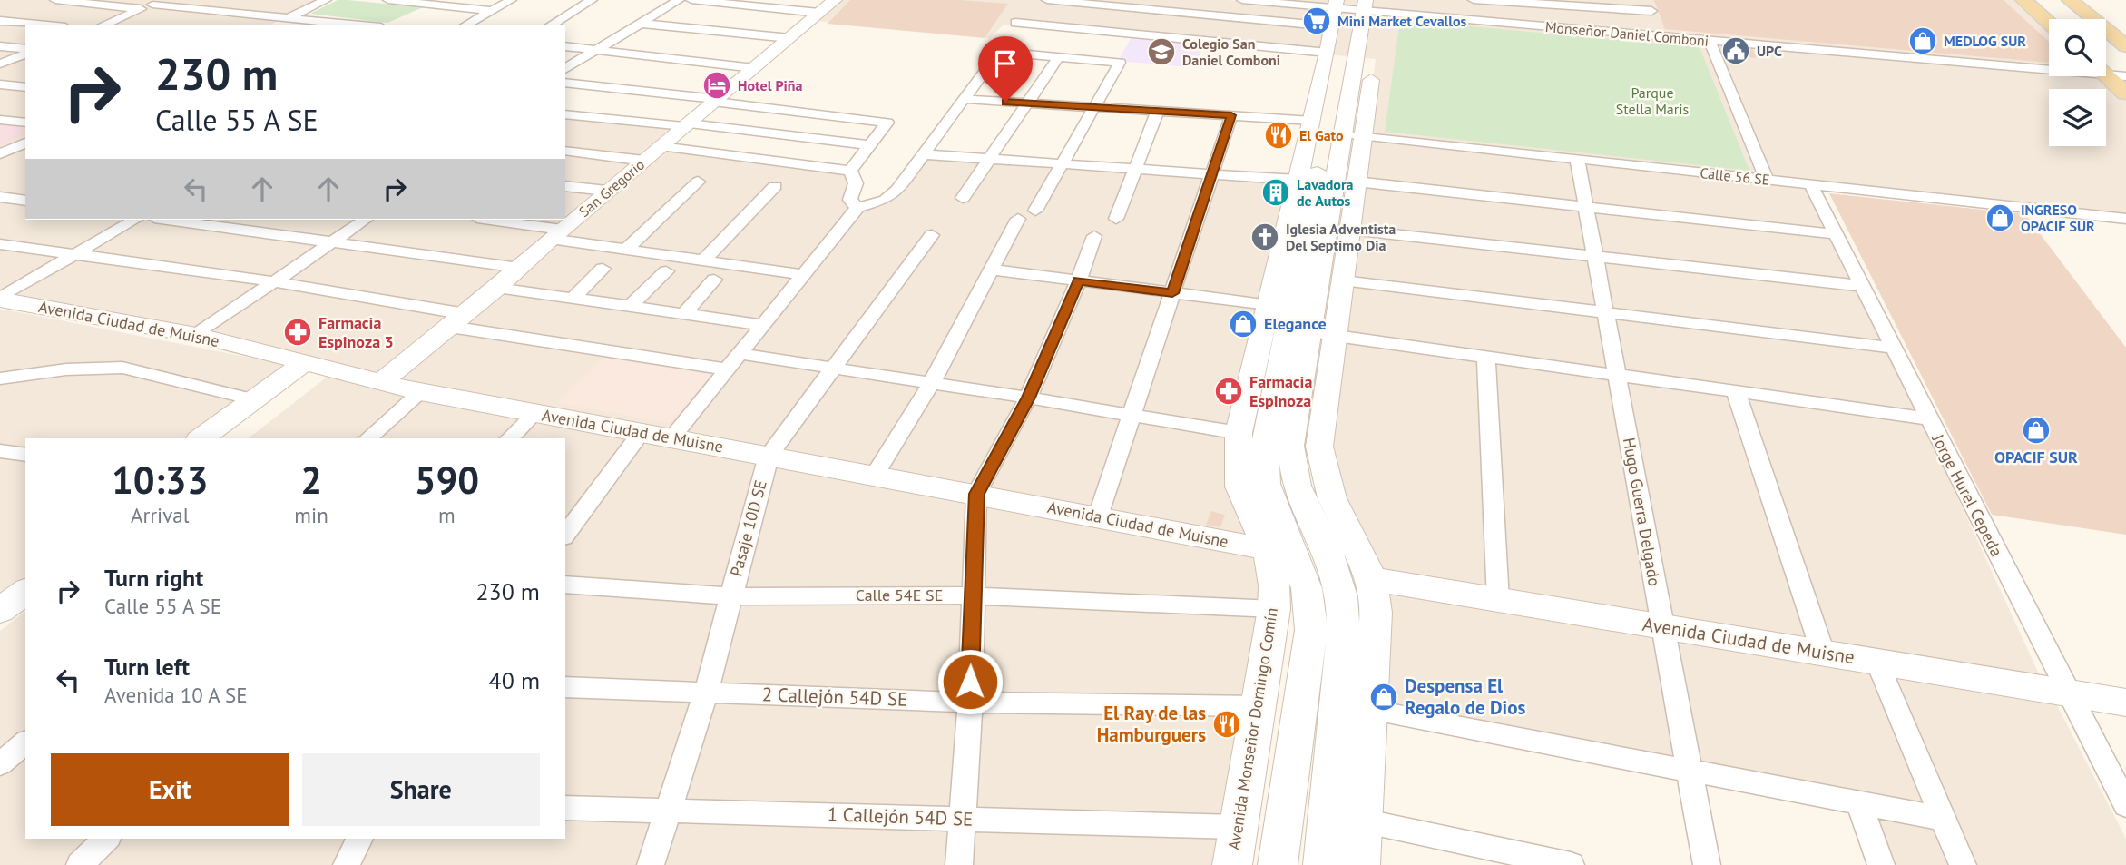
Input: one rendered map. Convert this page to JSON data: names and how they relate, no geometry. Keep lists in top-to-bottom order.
{
  "streets": {
    "main road": ["San Gregorio", "Avenida Ciudad de Muisne", "Avenida Monseñor Domingo Comín"],
    "street": [
      "Monseñor Daniel Comboni",
      "Calle 56 SE",
      "Jorge Hurel Cepeda",
      "Hugo Guerra Delgado",
      "Pasaje 10D SE",
      "Calle 54E SE",
      "2 Callejón 54D SE",
      "1 Callejón 54D SE"
    ]
  },
  "crossings": [
    ["Monseñor Daniel Comboni", "Avenida Monseñor Domingo Comín"],
    ["Calle 56 SE", "Jorge Hurel Cepeda"],
    ["Calle 56 SE", "Hugo Guerra Delgado"],
    ["San Gregorio", "Avenida Ciudad de Muisne"],
    ["Avenida Ciudad de Muisne", "Jorge Hurel Cepeda"],
    ["Avenida Ciudad de Muisne", "Hugo Guerra Delgado"],
    ["Avenida Ciudad de Muisne", "Pasaje 10D SE"],
    ["Avenida Ciudad de Muisne", "Avenida Monseñor Domingo Comín"],
    ["Pasaje 10D SE", "Calle 54E SE"],
    ["Pasaje 10D SE", "2 Callejón 54D SE"],
    ["Pasaje 10D SE", "1 Callejón 54D SE"],
    ["Calle 54E SE", "Avenida Monseñor Domingo Comín"],
    ["2 Callejón 54D SE", "Avenida Monseñor Domingo Comín"],
    ["Avenida Monseñor Domingo Comín", "1 Callejón 54D SE"]
  ],
  "parks": ["Parque Stella Maris"],
  "places": {
    "supermarket": ["Mini Market Cevallos"],
    "shop": [
      "MEDLOG SUR",
      "INGRESO OPACIF SUR",
      "Elegance",
      "OPACIF SUR",
      "Despensa El Regalo de Dios"
    ],
    "public building": ["UPC"],
    "school or university": ["Colegio San Daniel Comboni"],
    "hotel": ["Hotel Piña"],
    "restaurant": ["El Gato", "El Ray de las Hamburguers"],
    "building": ["Lavadora de Autos"],
    "church": ["Iglesia Adventista Del Septimo Dia"],
    "pharmacy": ["Farmacia Espinoza 3", "Farmacia Espinoza"]
  },
  "page": {
    "turn": ["230 m", "Calle 55 A SE"],
    "eta": [
      "10:33",
      "Arrival",
      "2",
      "min",
      "590",
      "m"
    ],
    "list": [
      {
        "name": "Turn right",
        "note": "Calle 55 A SE",
        "value": "230 m"
      },
      {
        "name": "Turn left",
        "note": "Avenida 10 A SE",
        "value": "40 m"
      }
    ],
    "buttons": ["Exit", "Share"]
  }
}
